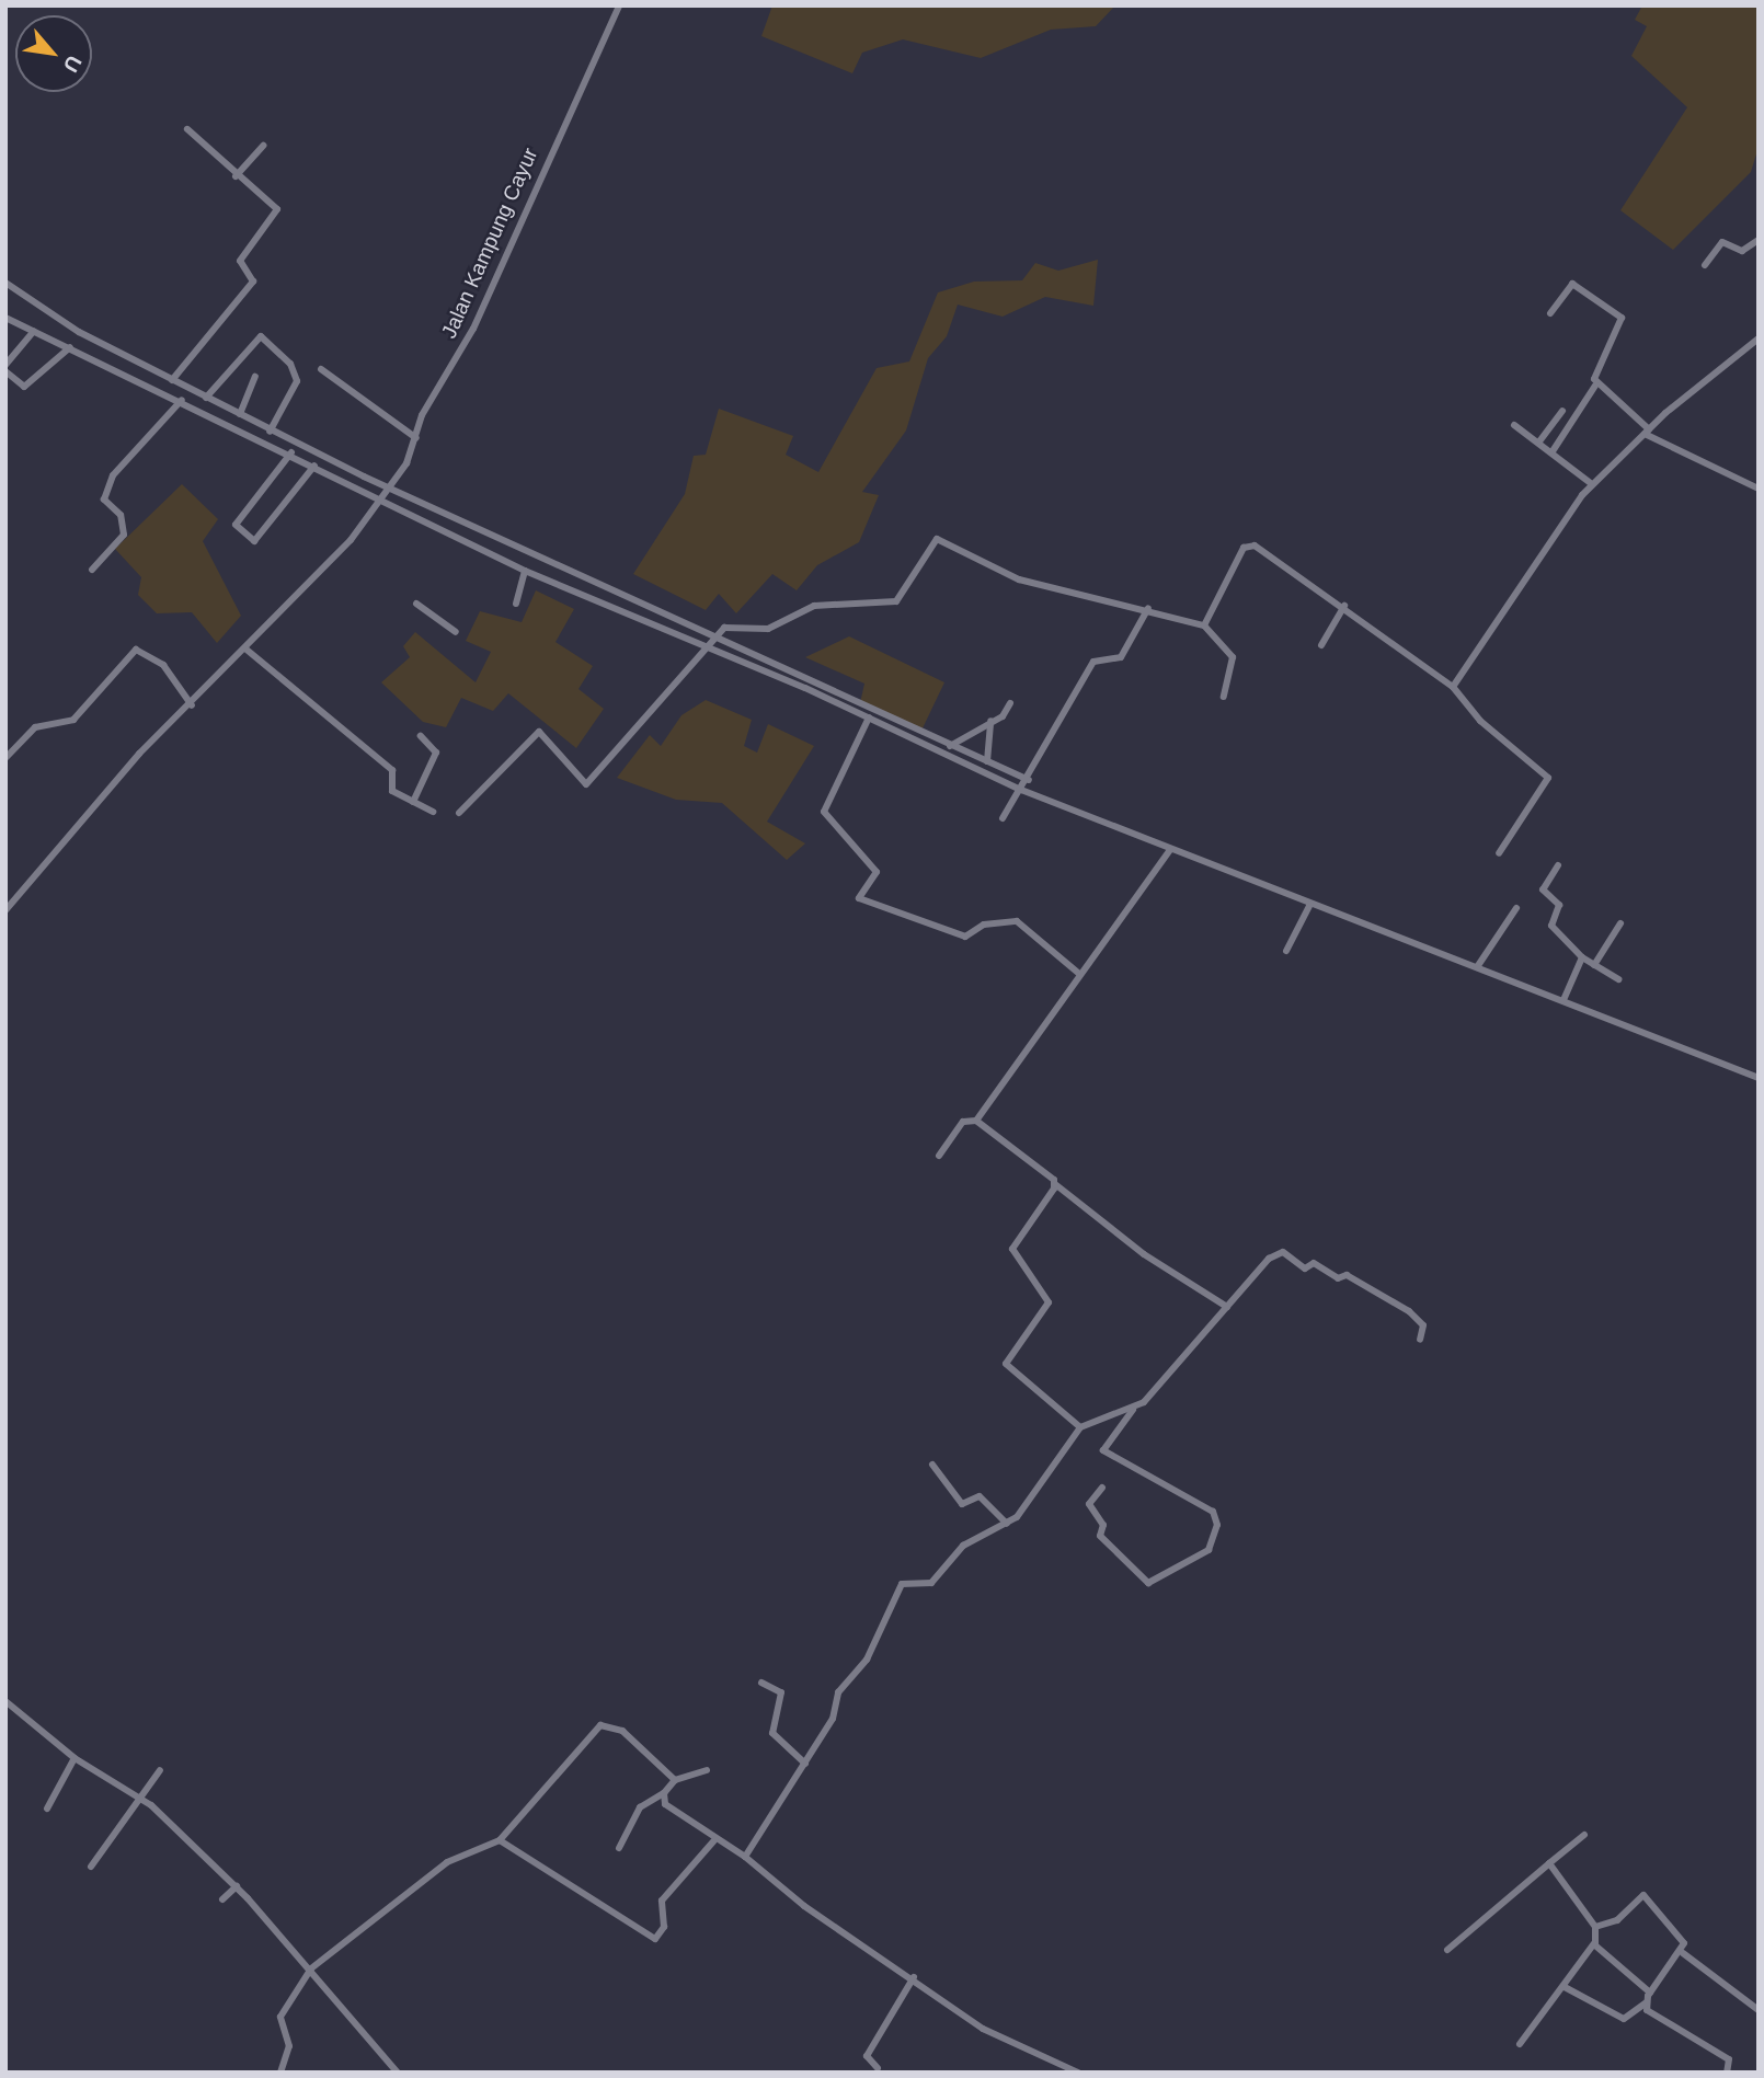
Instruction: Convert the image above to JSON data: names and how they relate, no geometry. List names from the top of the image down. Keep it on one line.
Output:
{"streets":{"street":["Jalan Kampung Cayur"]},"north":"bottom right"}
